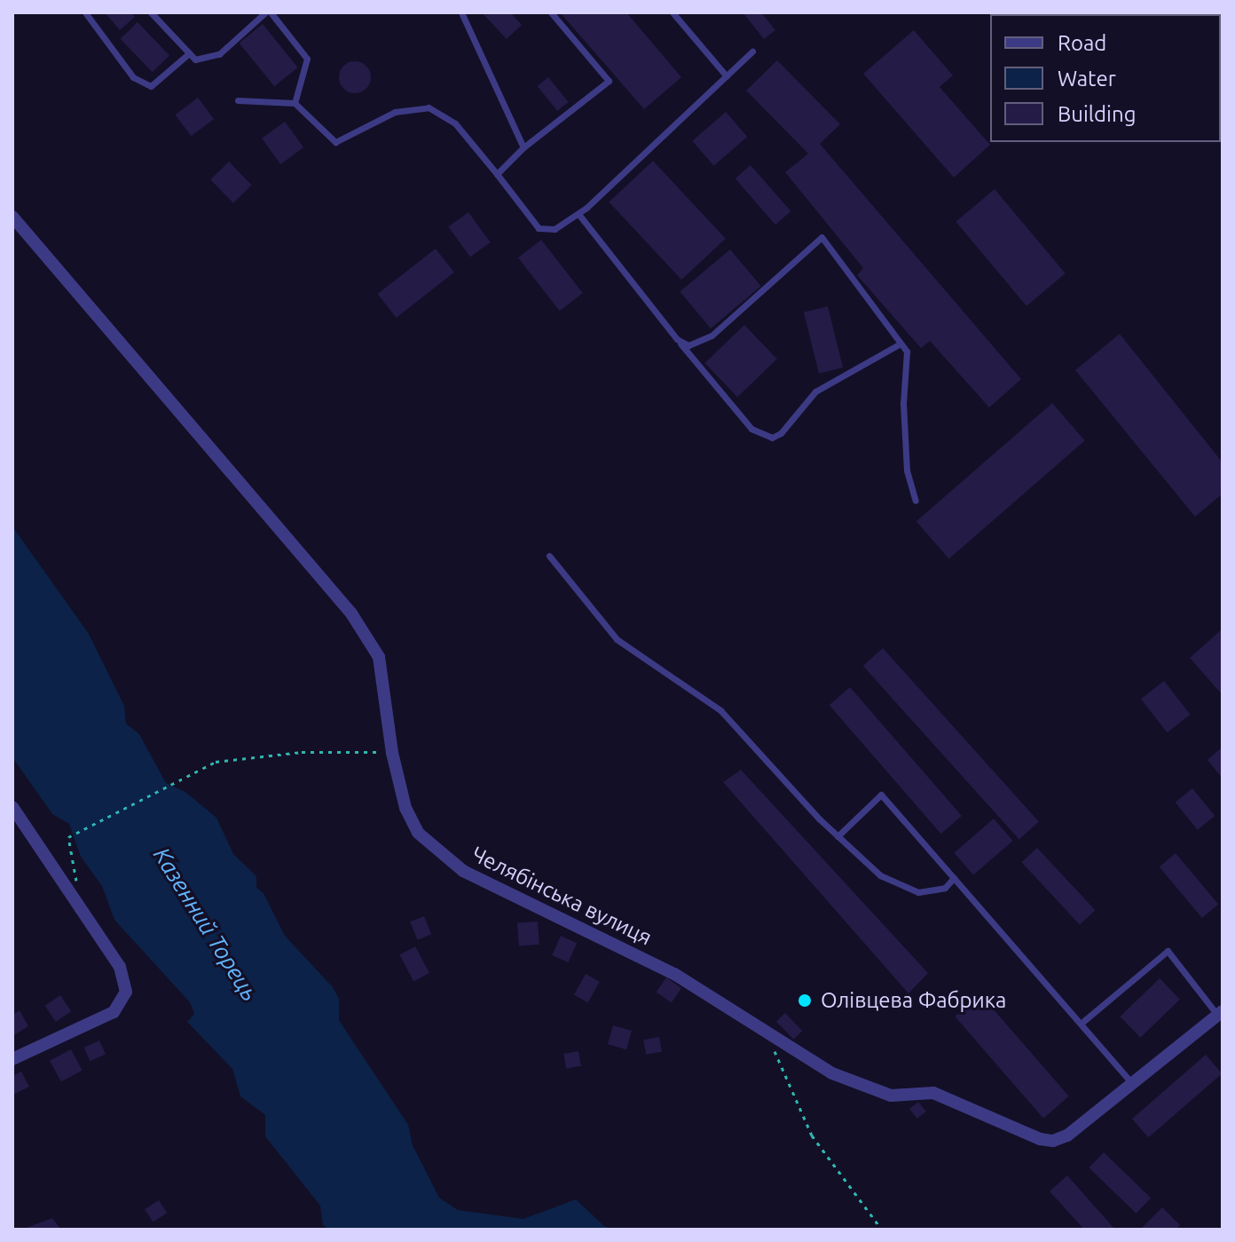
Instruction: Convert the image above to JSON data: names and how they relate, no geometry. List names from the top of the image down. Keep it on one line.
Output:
{"streets":{"street":["Челябінська вулиця"]},"water":["Казенний Торець"],"places":["Олівцева Фабрика"],"legend":["Road","Water","Building"]}
